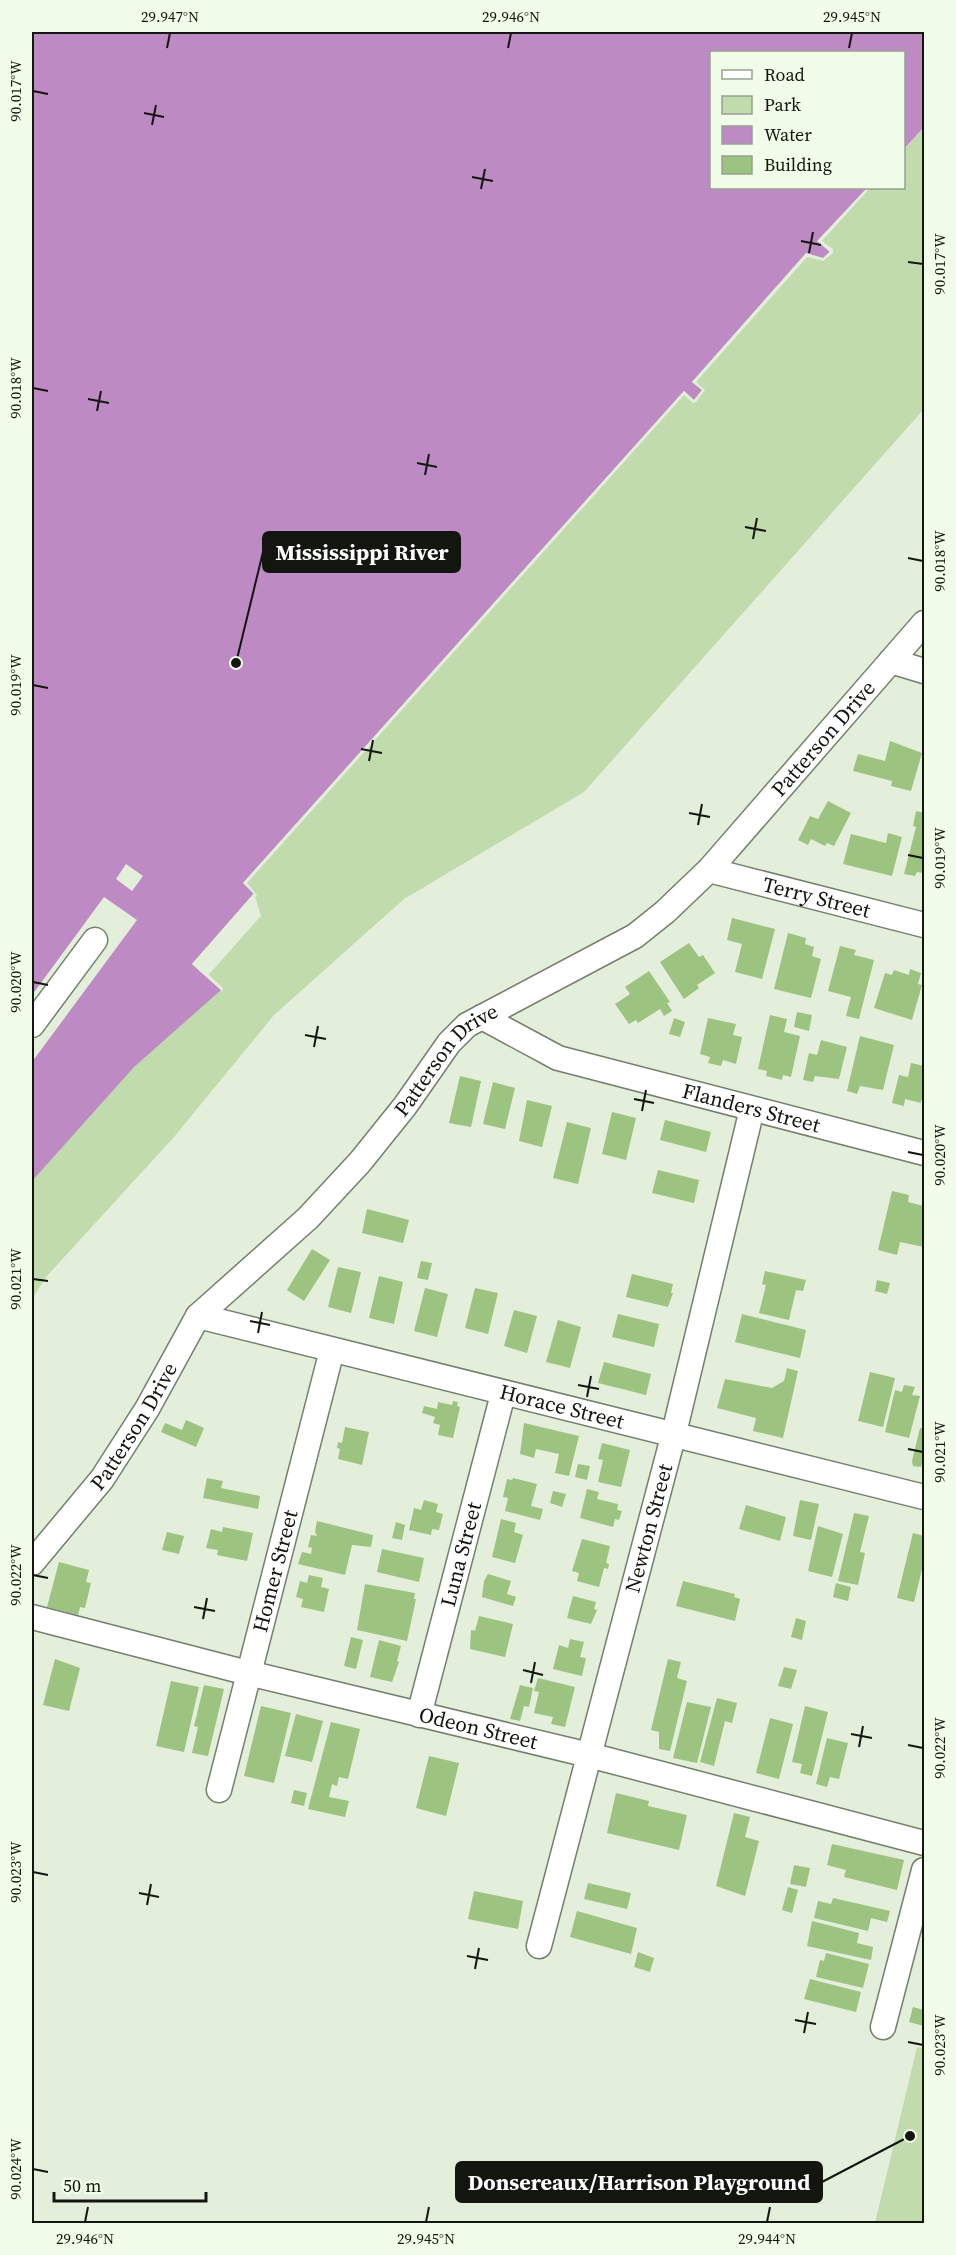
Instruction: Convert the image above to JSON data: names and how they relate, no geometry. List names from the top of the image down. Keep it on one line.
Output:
{"streets":{"street":["Patterson Drive","Terry Street","Flanders Street","Horace Street","Newton Street","Luna Street","Homer Street","Odeon Street"]},"crossings":[["Patterson Drive","Terry Street"],["Patterson Drive","Flanders Street"],["Patterson Drive","Horace Street"],["Flanders Street","Newton Street"],["Horace Street","Newton Street"],["Horace Street","Luna Street"],["Horace Street","Homer Street"],["Newton Street","Odeon Street"],["Luna Street","Odeon Street"],["Homer Street","Odeon Street"]],"places":["Mississippi River","Donsereaux/Harrison Playground"],"legend":["Road","Park","Water","Building"],"scale_bar":"50 m","coordinates":["29.947°N","29.946°N","29.945°N","90.017°W","90.018°W","90.019°W","90.020°W","90.021°W","90.022°W","90.023°W","90.024°W","29.944°N"]}
